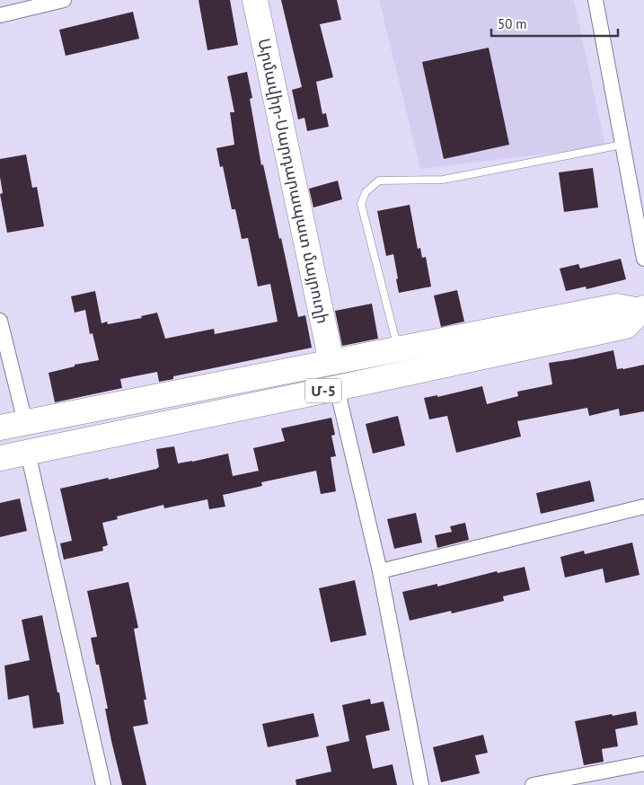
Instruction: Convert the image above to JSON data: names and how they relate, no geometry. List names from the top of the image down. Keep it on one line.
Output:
{"streets":{"highway":["Արմավիր-Սարդարապատ մայրուղի","Մ-5"]},"crossings":[["Արմավիր-Սարդարապատ մայրուղի","Մ-5"]],"scale_bar":"50 m"}
